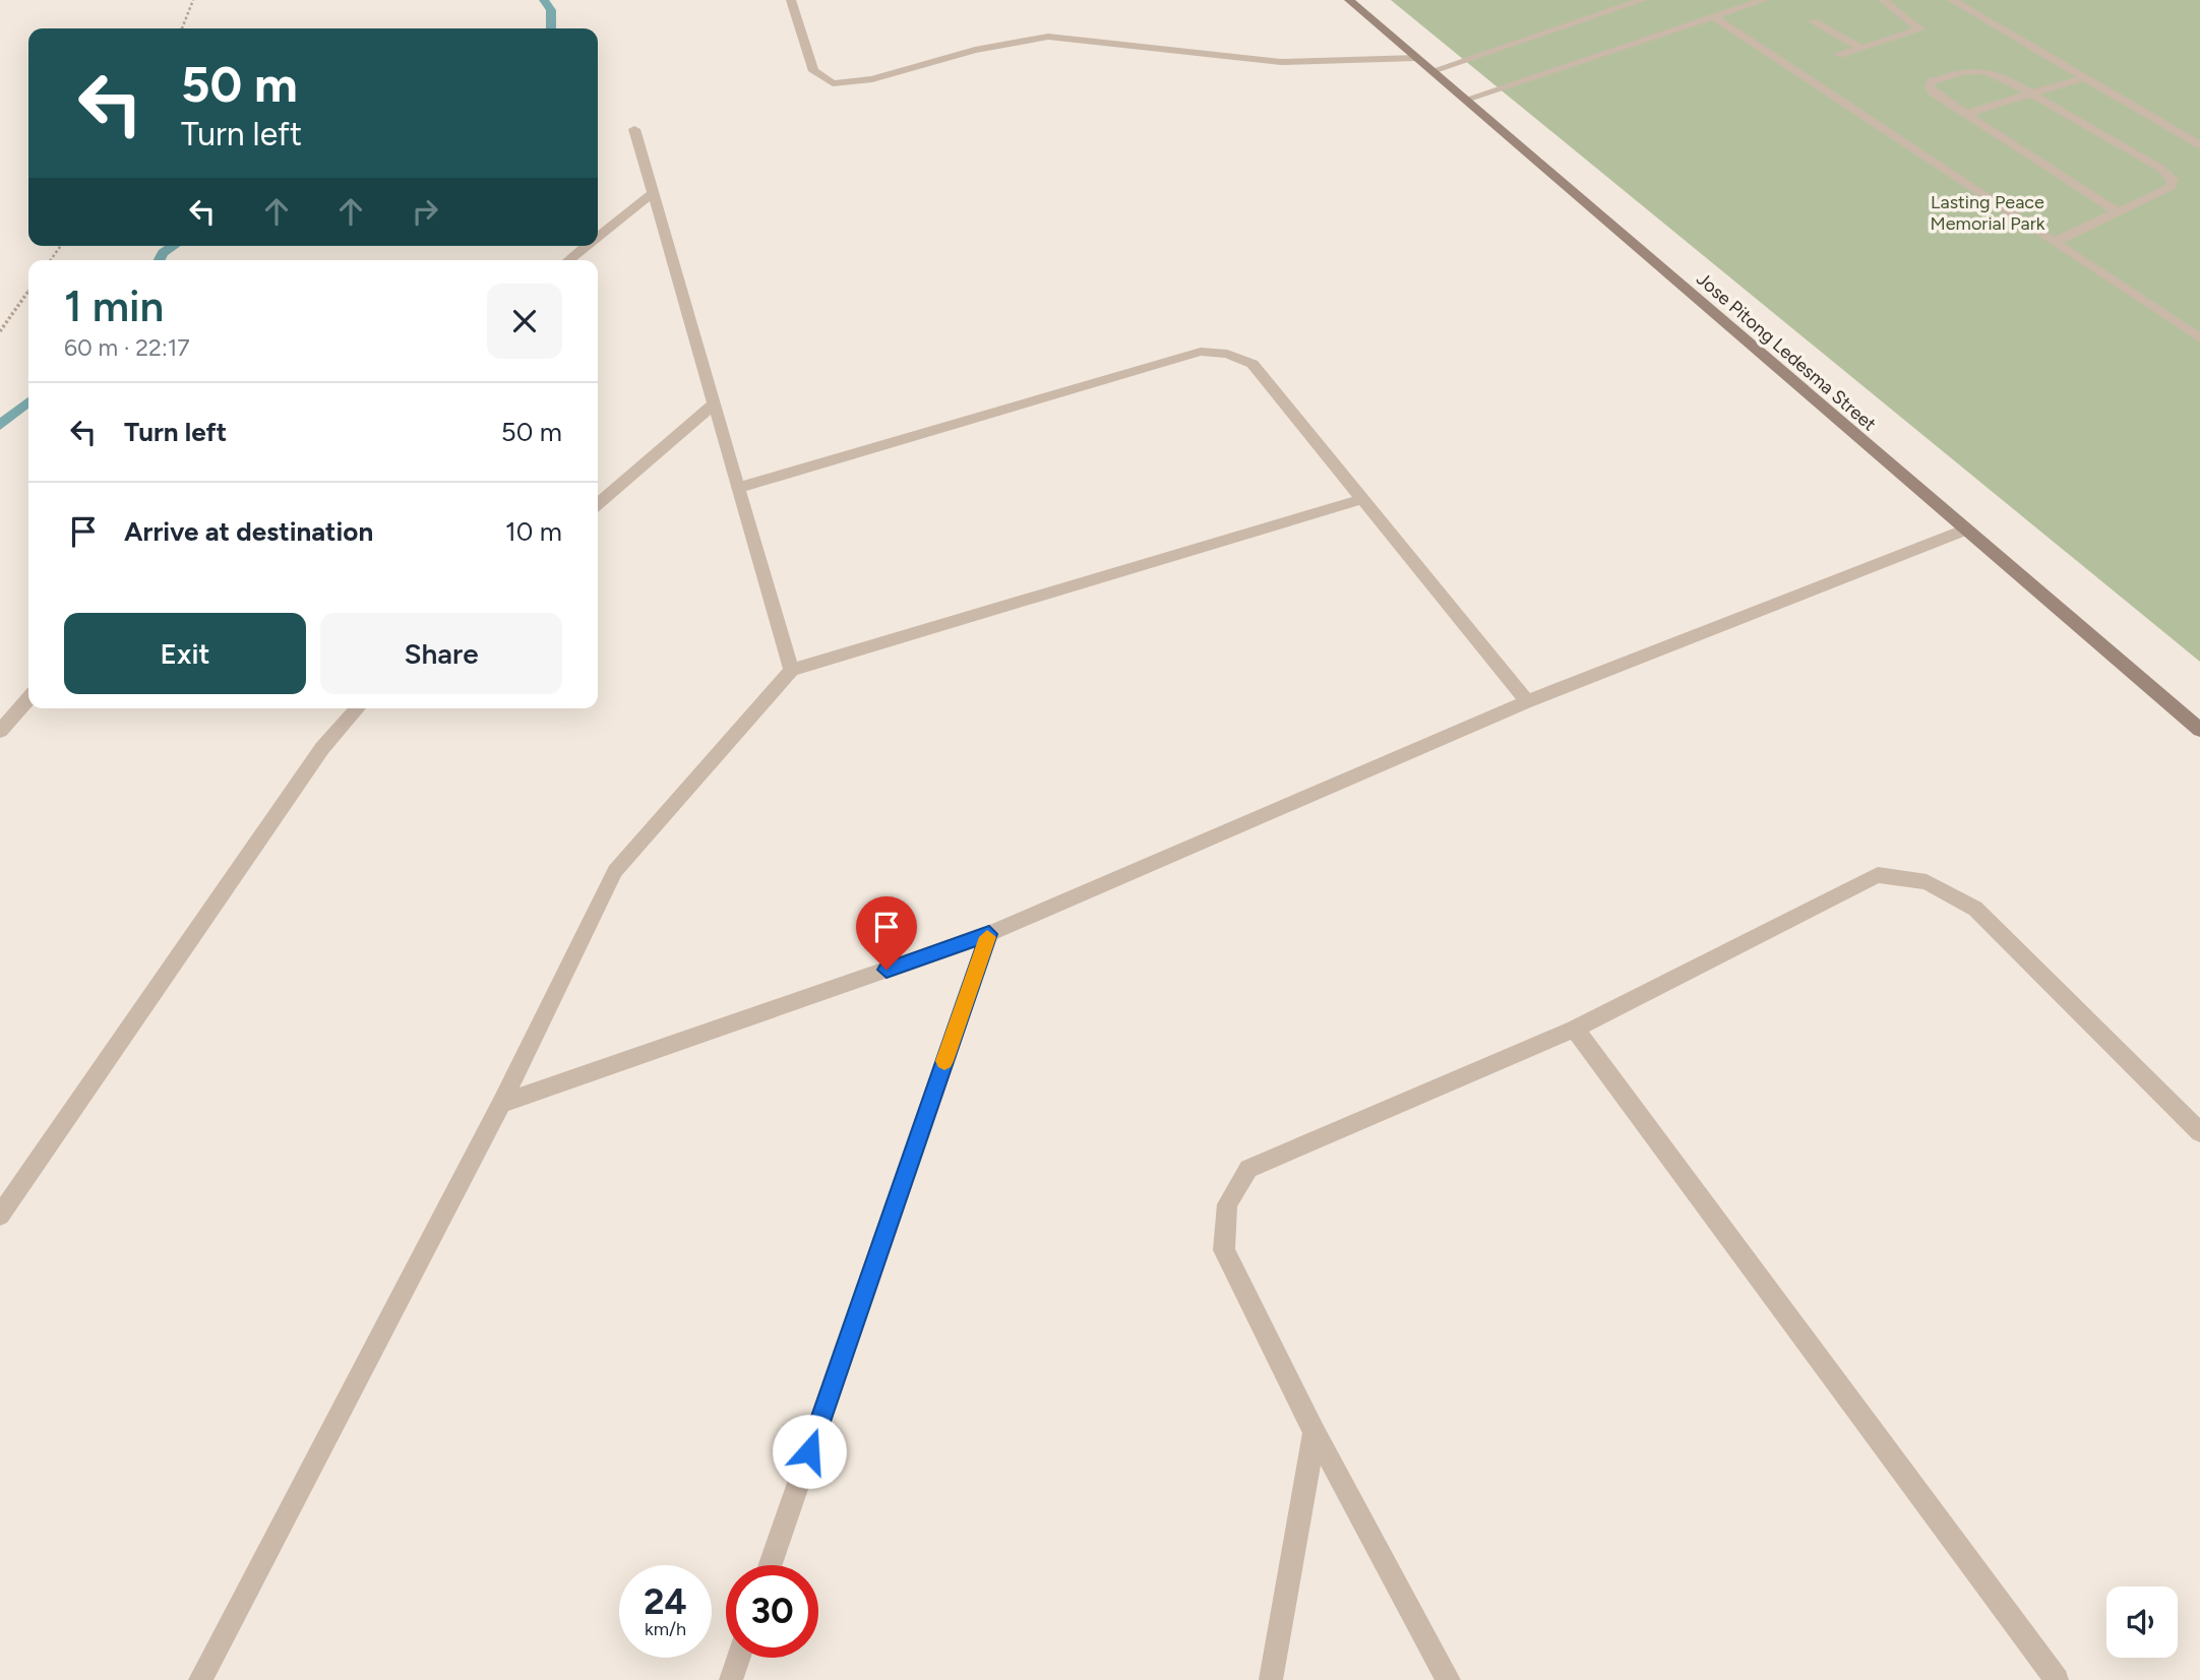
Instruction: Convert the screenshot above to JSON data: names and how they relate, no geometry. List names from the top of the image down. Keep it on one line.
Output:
{"streets":{"main road":["Jose Pitong Ledesma Street"]},"parks":["Lasting Peace Memorial Park"],"page":{"turn":["50 m","Turn left"],"heading":["1 min","60 m · 22:17"],"list":[{"name":"Turn left","value":"50 m"},{"name":"Arrive at destination","value":"10 m"}],"buttons":["Exit","Share"],"speed":"24 km/h","limit":"30"}}
